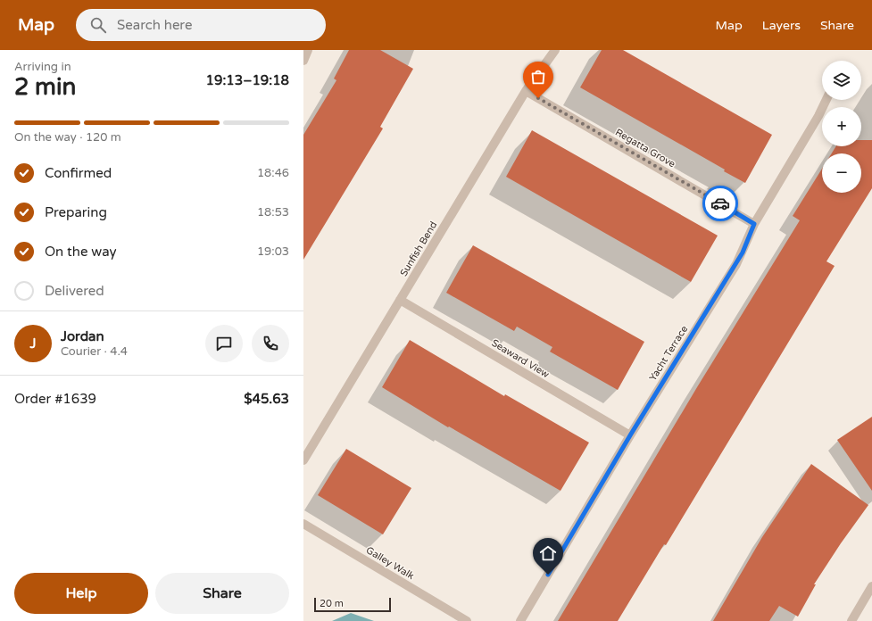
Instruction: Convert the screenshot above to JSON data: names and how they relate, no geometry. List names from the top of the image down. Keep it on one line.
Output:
{"streets":{"street":["Regatta Grove","Sunfish Bend","Yacht Terrace","Seaward View","Galley Walk"]},"crossings":[["Regatta Grove","Sunfish Bend"],["Regatta Grove","Yacht Terrace"],["Sunfish Bend","Seaward View"],["Yacht Terrace","Seaward View"]],"scale_bar":"20 m","page":{"header":"Map","search":"Search here","nav":["Map","Layers","Share"],"heading":["2 min","Arriving in","19:13–19:18"],"panel":["Jordan","Courier · 4.4","Order #1639","$45.63"],"map_buttons":["+","−"],"bar":"On the way · 120 m","list":[["Confirmed","18:46"],["Preparing","18:53"],["On the way","19:03"],"Delivered"],"round":"J","buttons":["Help","Share"],"scale":"20 m"}}
